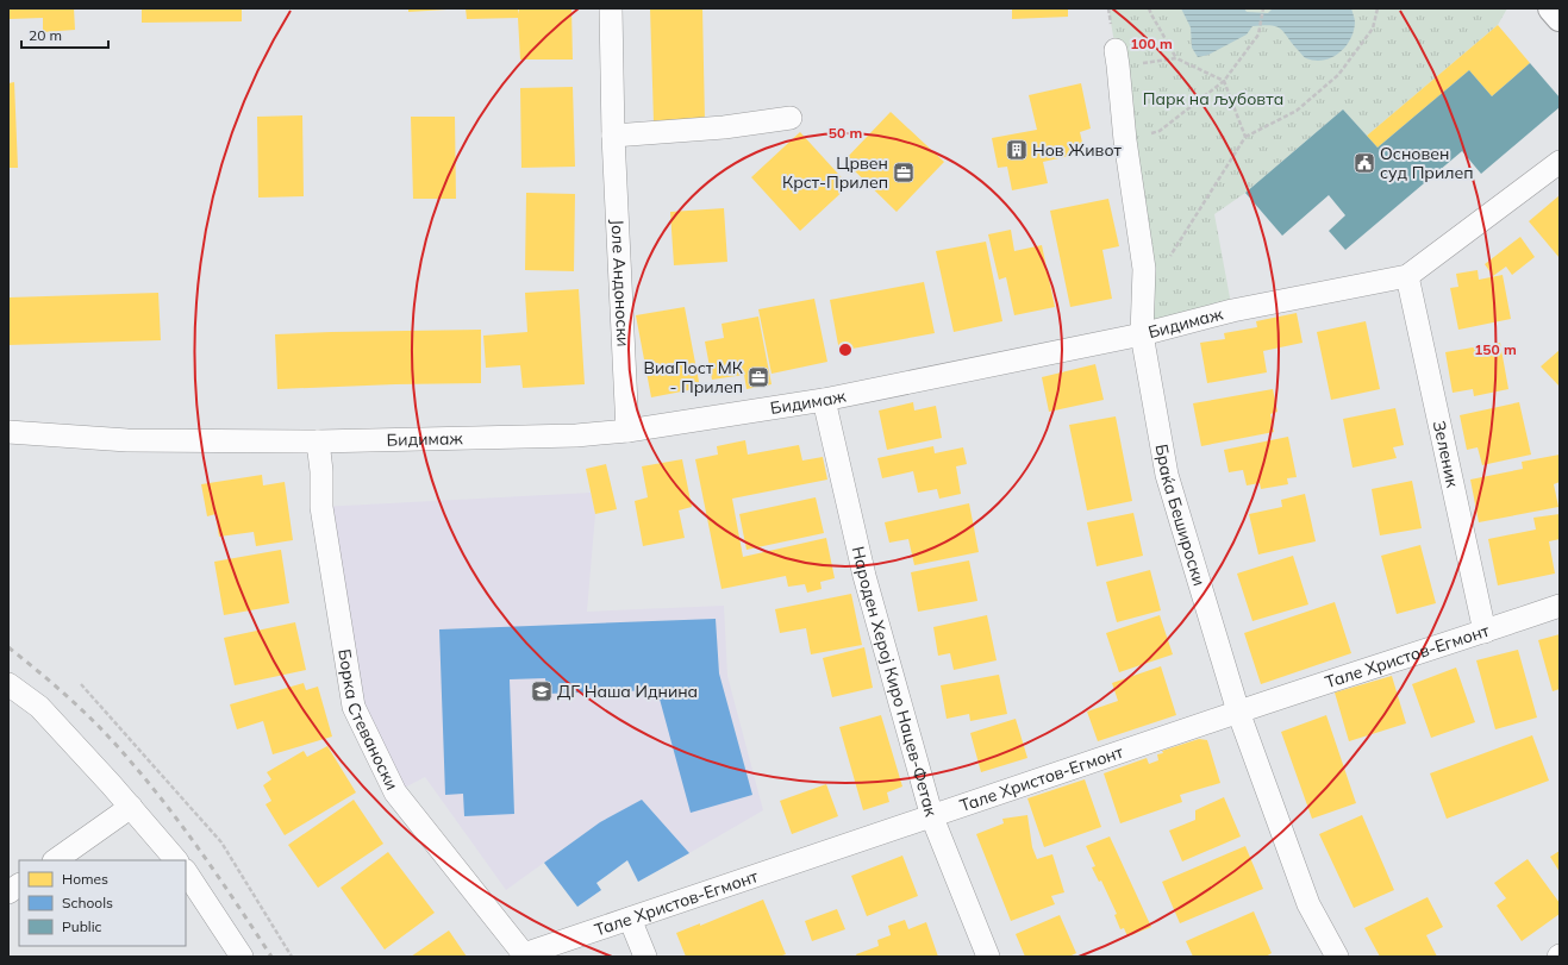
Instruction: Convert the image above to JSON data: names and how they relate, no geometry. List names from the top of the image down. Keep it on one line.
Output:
{"streets":{"street":["Јоле Андоноски","Бидимаж","Зеленик","Браќа Бешироски","Тале Христов-Егмонт","Народен Херој Киро Нацев-Фетак","Борка Стеваноски"]},"crossings":[["Јоле Андоноски","Бидимаж"],["Бидимаж","Зеленик"],["Бидимаж","Браќа Бешироски"],["Бидимаж","Народен Херој Киро Нацев-Фетак"],["Бидимаж","Борка Стеваноски"],["Зеленик","Тале Христов-Егмонт"],["Браќа Бешироски","Тале Христов-Егмонт"],["Тале Христов-Егмонт","Народен Херој Киро Нацев-Фетак"],["Тале Христов-Егмонт","Борка Стеваноски"]],"parks":["Парк на љубовта"],"places":{"building":["Нов Живот"],"public building":["Основен суд Прилеп"],"office":["Црвен Крст-Прилеп","ВиаПост МК - Прилеп"],"school or university":["ДГ Наша Иднина"]},"legend":["Homes","Schools","Public"],"scale_bar":"20 m","rings":["100 m","50 m","150 m"]}
